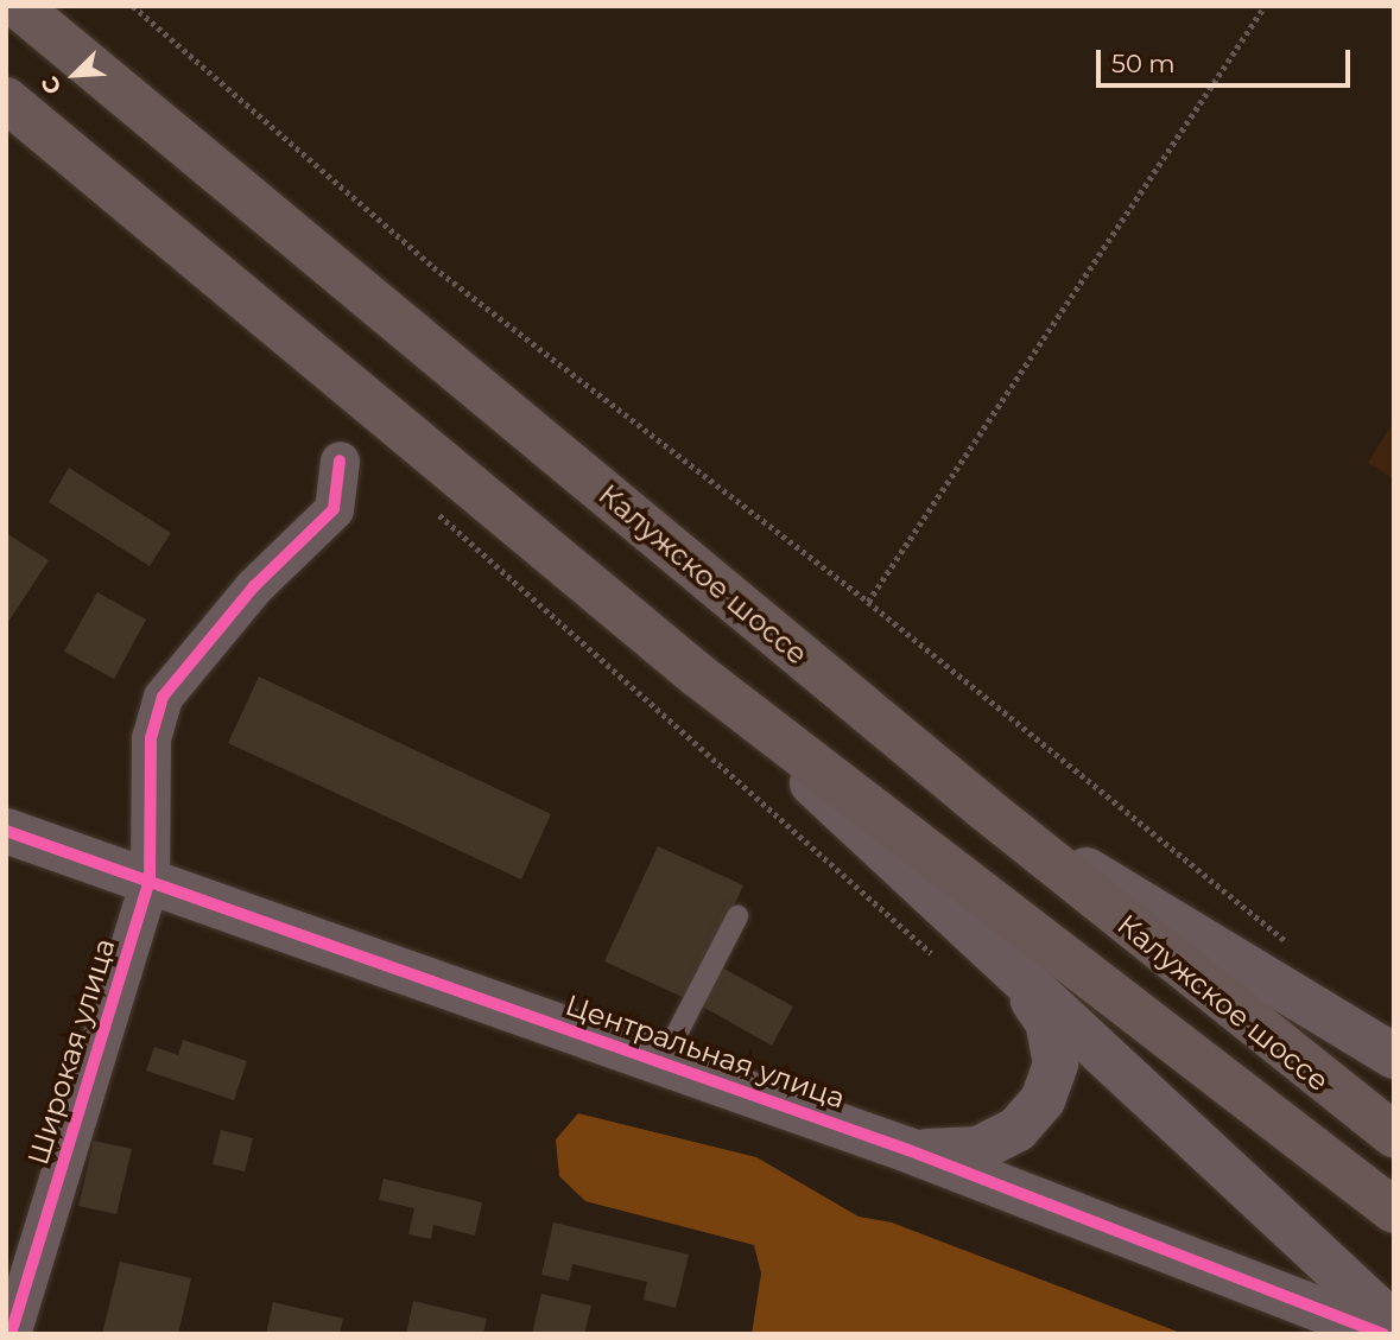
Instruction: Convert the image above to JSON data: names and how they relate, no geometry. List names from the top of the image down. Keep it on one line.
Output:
{"streets":{"highway":["Калужское шоссе"],"street":["Широкая улица","Центральная улица"]},"crossings":[["Широкая улица","Центральная улица"]],"scale_bar":"50 m","north":"bottom left"}
